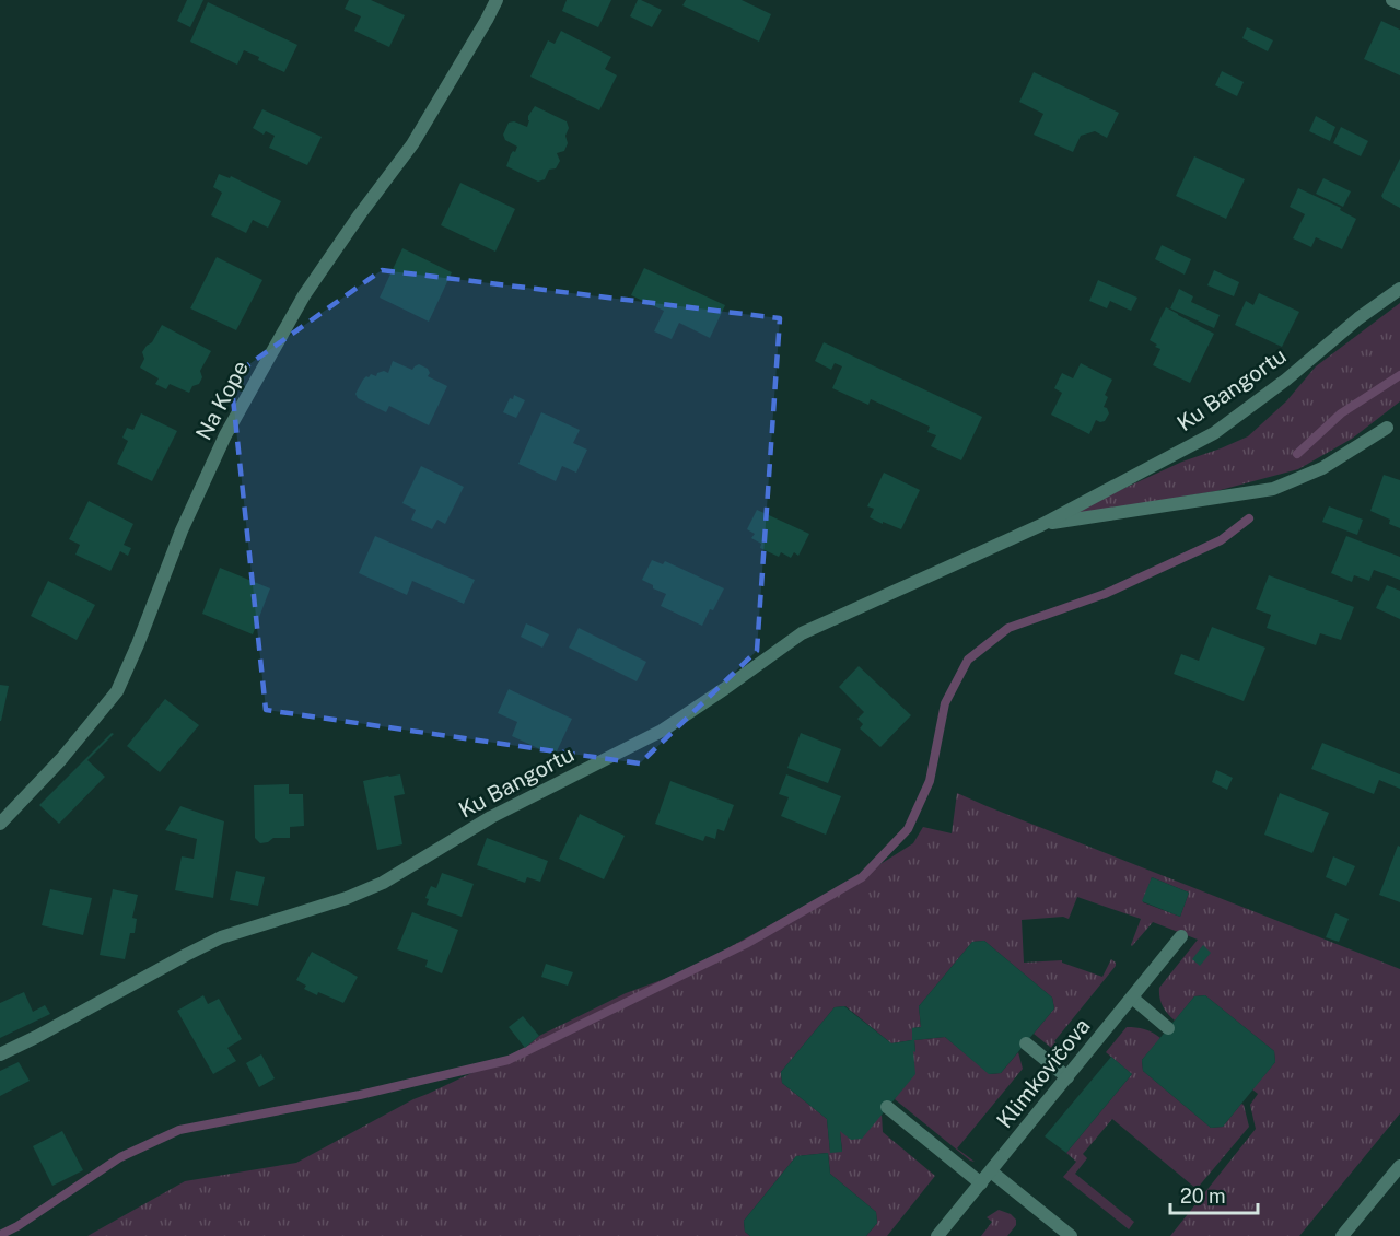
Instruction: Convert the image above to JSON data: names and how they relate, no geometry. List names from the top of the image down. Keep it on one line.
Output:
{"streets":{"street":["Ku Bangortu","Na Kope","Klimkovičova"]},"scale_bar":"20 m"}
